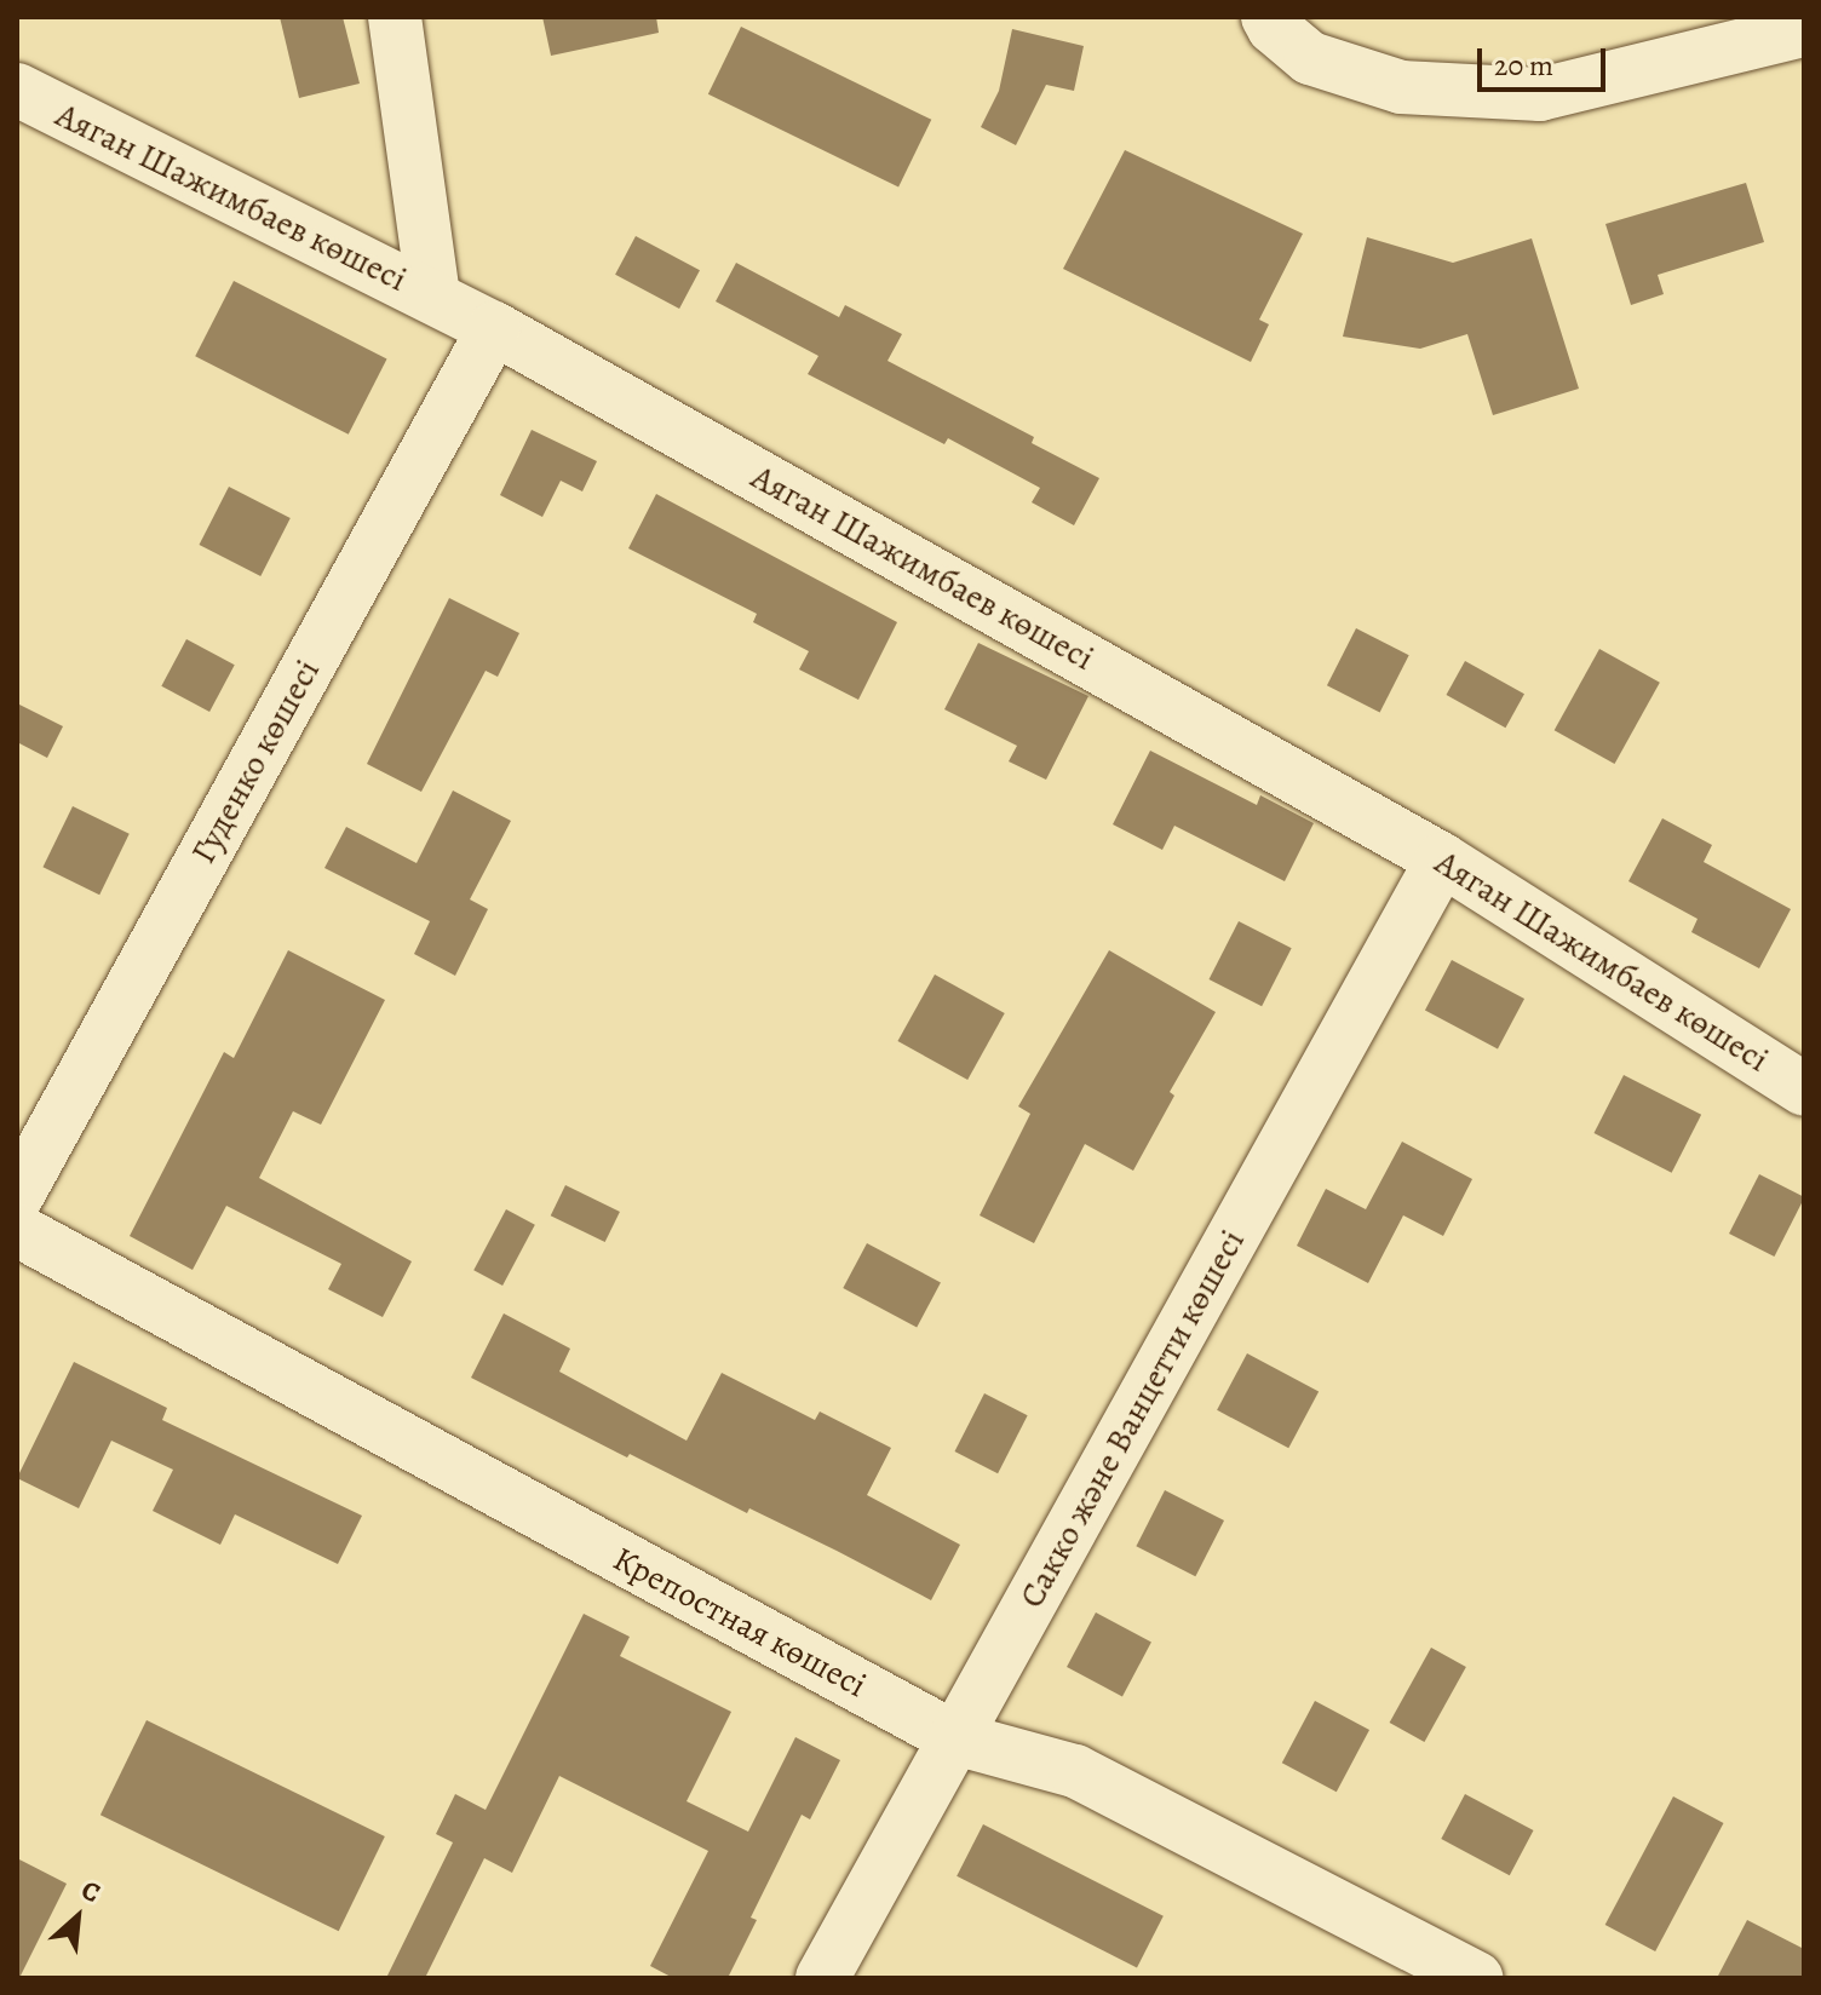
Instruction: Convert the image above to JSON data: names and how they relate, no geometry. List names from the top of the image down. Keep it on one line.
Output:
{"streets":{"street":["Аяган Шажимбаев көшесі","Гуденко көшесі","Сакко және Ванцетти көшесі","Крепостная көшесі"]},"crossings":[["Аяган Шажимбаев көшесі","Гуденко көшесі"],["Аяган Шажимбаев көшесі","Сакко және Ванцетти көшесі"],["Сакко және Ванцетти көшесі","Крепостная көшесі"]],"scale_bar":"20 m","north":"top right"}
